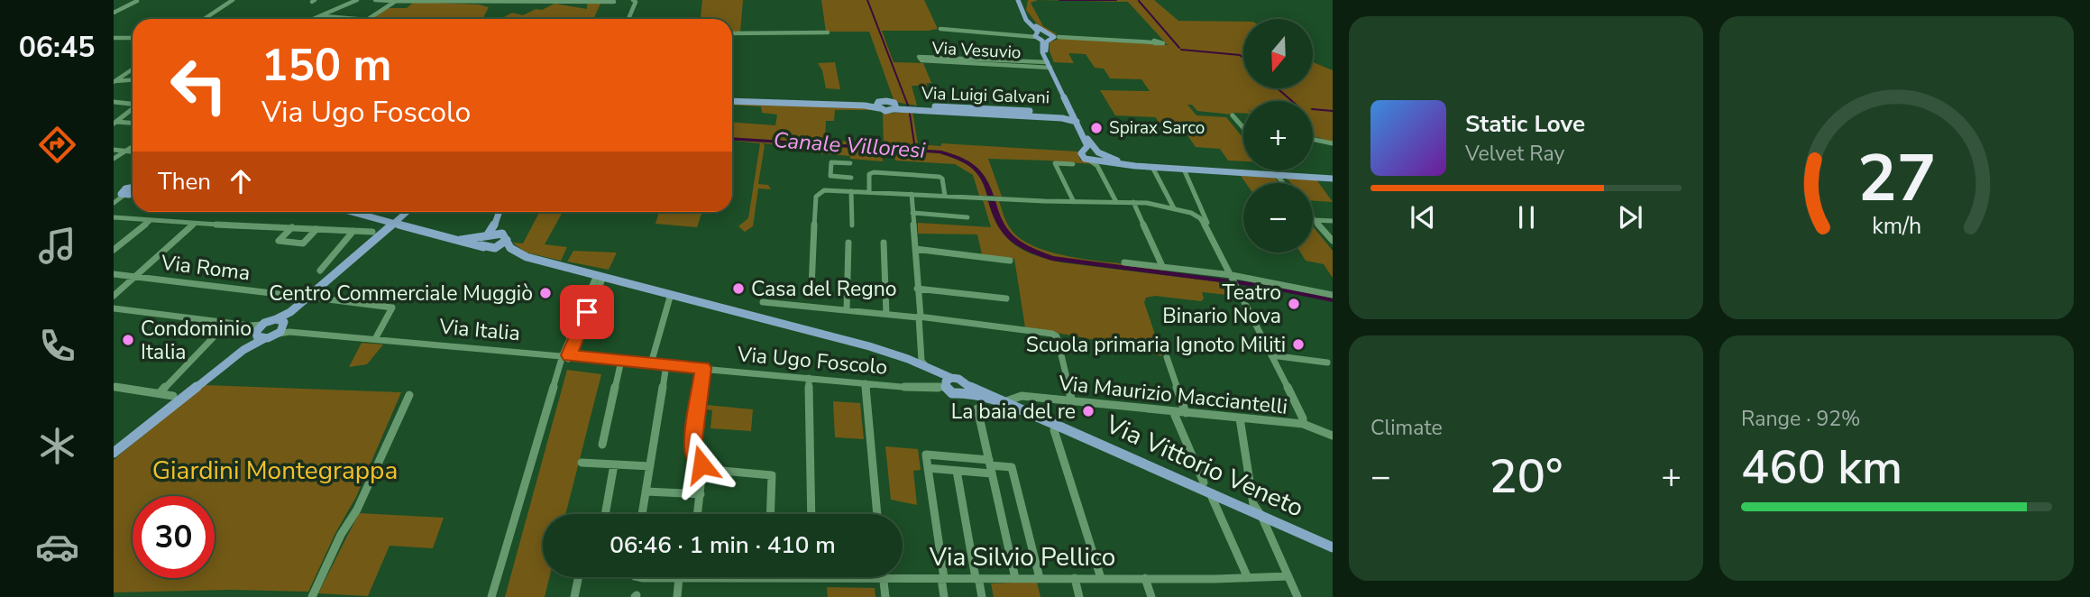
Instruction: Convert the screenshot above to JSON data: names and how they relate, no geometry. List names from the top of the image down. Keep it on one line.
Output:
{"streets":{"main road":["Via Luigi Galvani","Via Italia","Via Vittorio Veneto"],"street":["Via Vesuvio","Via Roma","Via Ugo Foscolo","Via Maurizio Macciantelli","Via Silvio Pellico"]},"crossings":[["Via Italia","Via Ugo Foscolo"],["Via Maurizio Macciantelli","Via Vittorio Veneto"]],"water":["Canale Villoresi"],"parks":["Giardini Montegrappa"],"places":["Spirax Sarco","Casa del Regno","Centro Commerciale Muggiò","Teatro Binario Nova","Condominio Italia","Scuola primaria Ignoto Militi","La baia del re"],"north":"bottom","page":{"tabs":"06:45","map_buttons":["+","−"],"turn":["150 m","Via Ugo Foscolo"],"song":["Static Love","Velvet Ray"],"then":"Then","tile":["Climate",["Range · 92%","460 km"]],"heat":["−","20°","+"],"limit":"30","trip":"06:46 · 1 min · 410 m","gauge":["27","km/h"]}}
